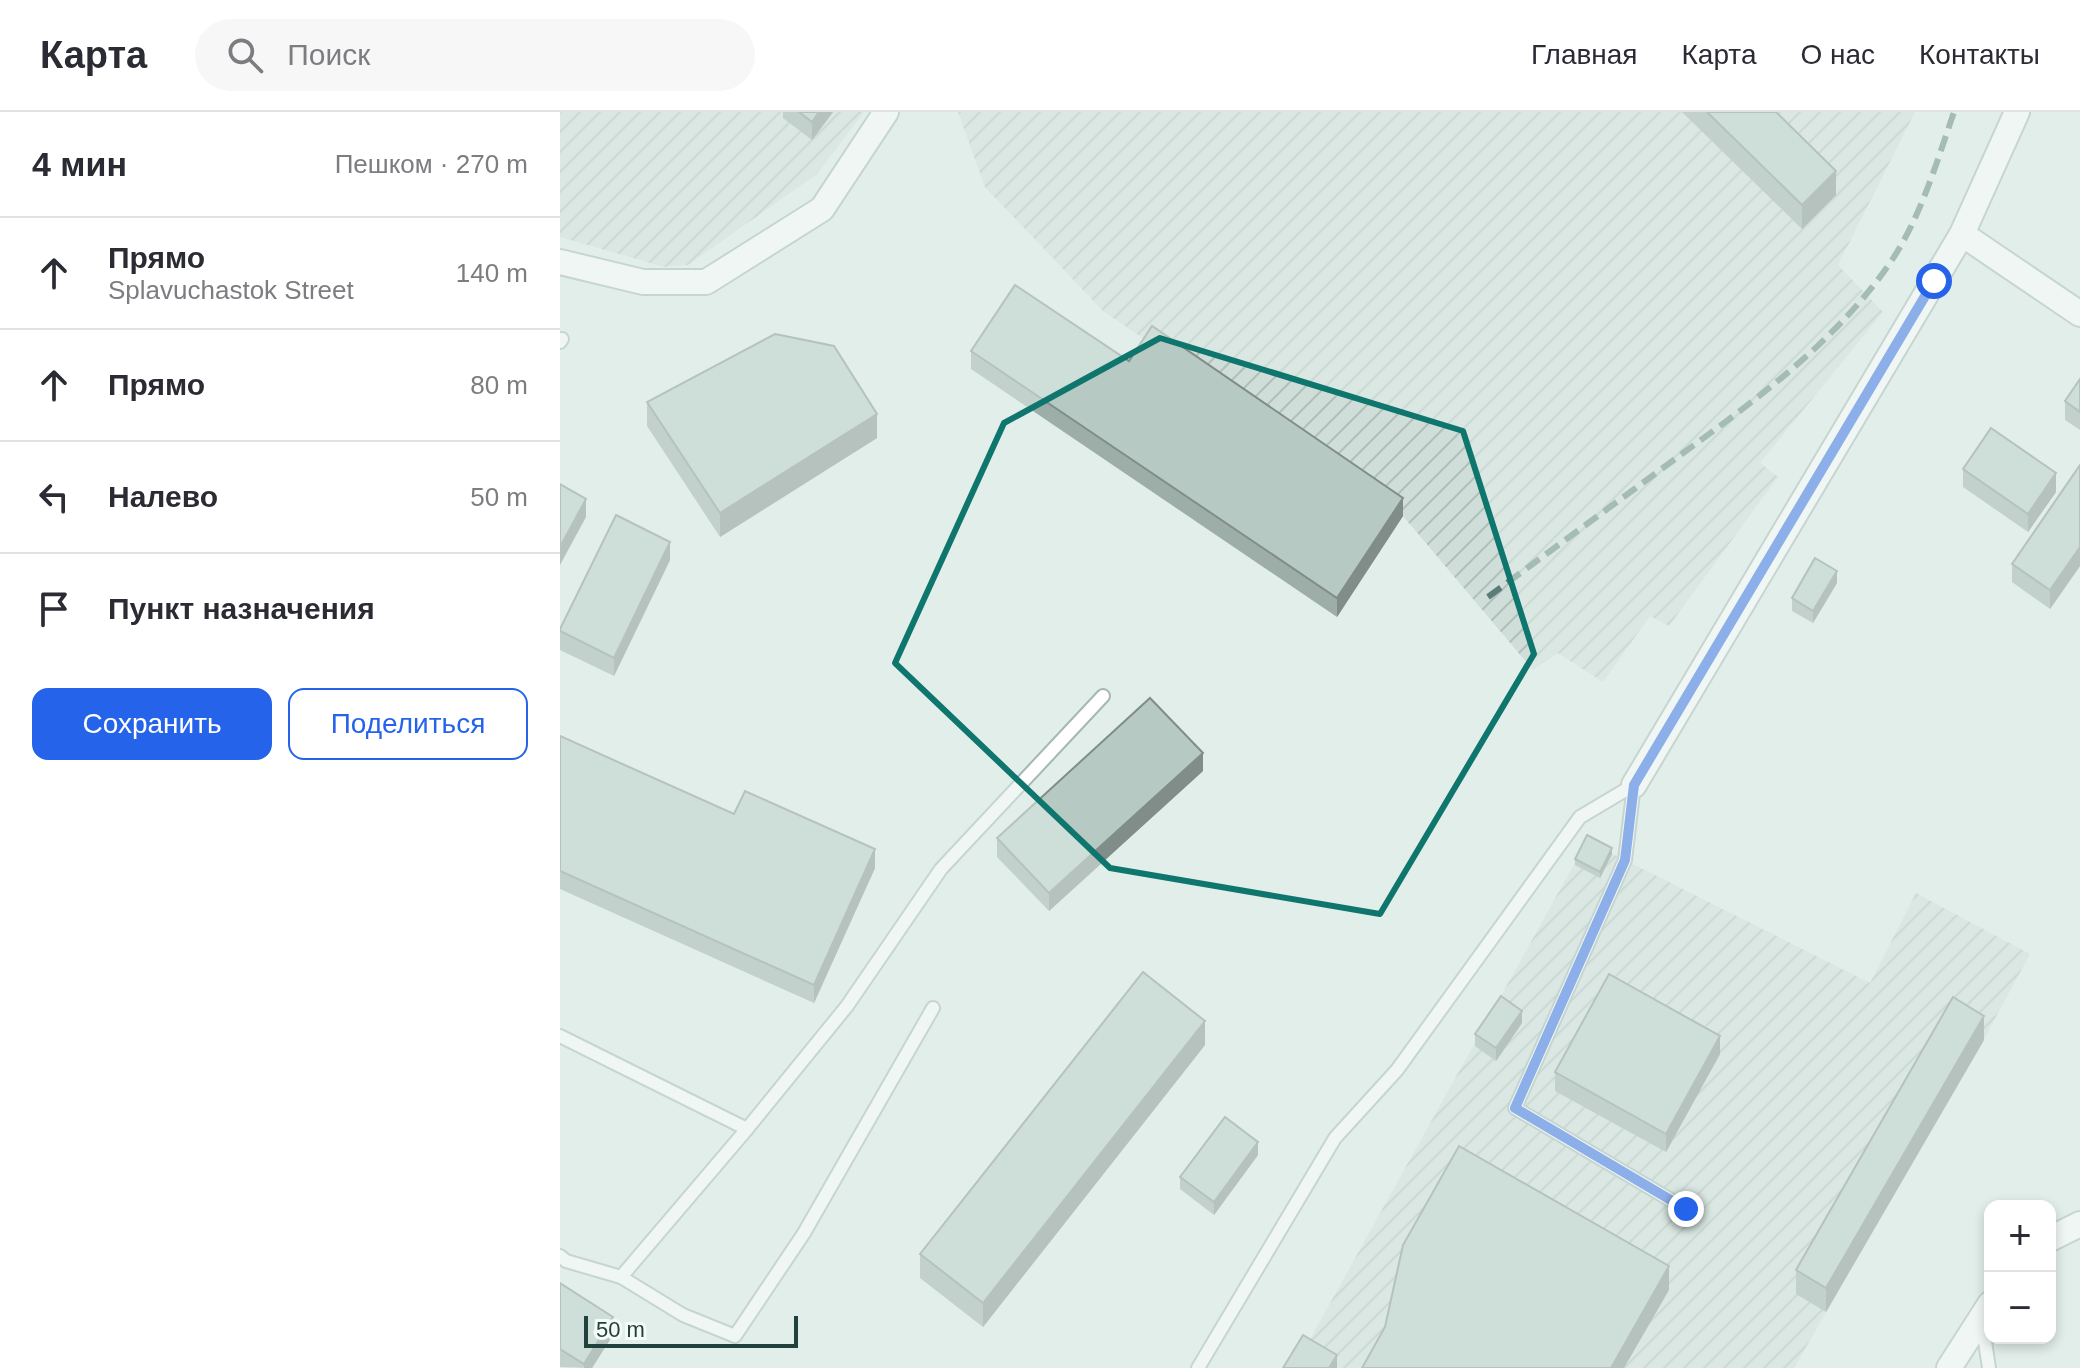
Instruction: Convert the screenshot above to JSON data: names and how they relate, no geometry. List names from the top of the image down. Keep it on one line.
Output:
{"scale_bar":"50 m","page":{"header":"Карта","search":"Поиск","nav":["Главная","Карта","О нас","Контакты"],"heading":["4 мин","Пешком · 270 m"],"list":[["Прямо","Splavuchastok Street","140 m"],["Прямо","80 m"],["Налево","50 m"],"Пункт назначения"],"buttons":["Сохранить","Поделиться"],"map_buttons":["+","−"],"scale":"50 m"}}
